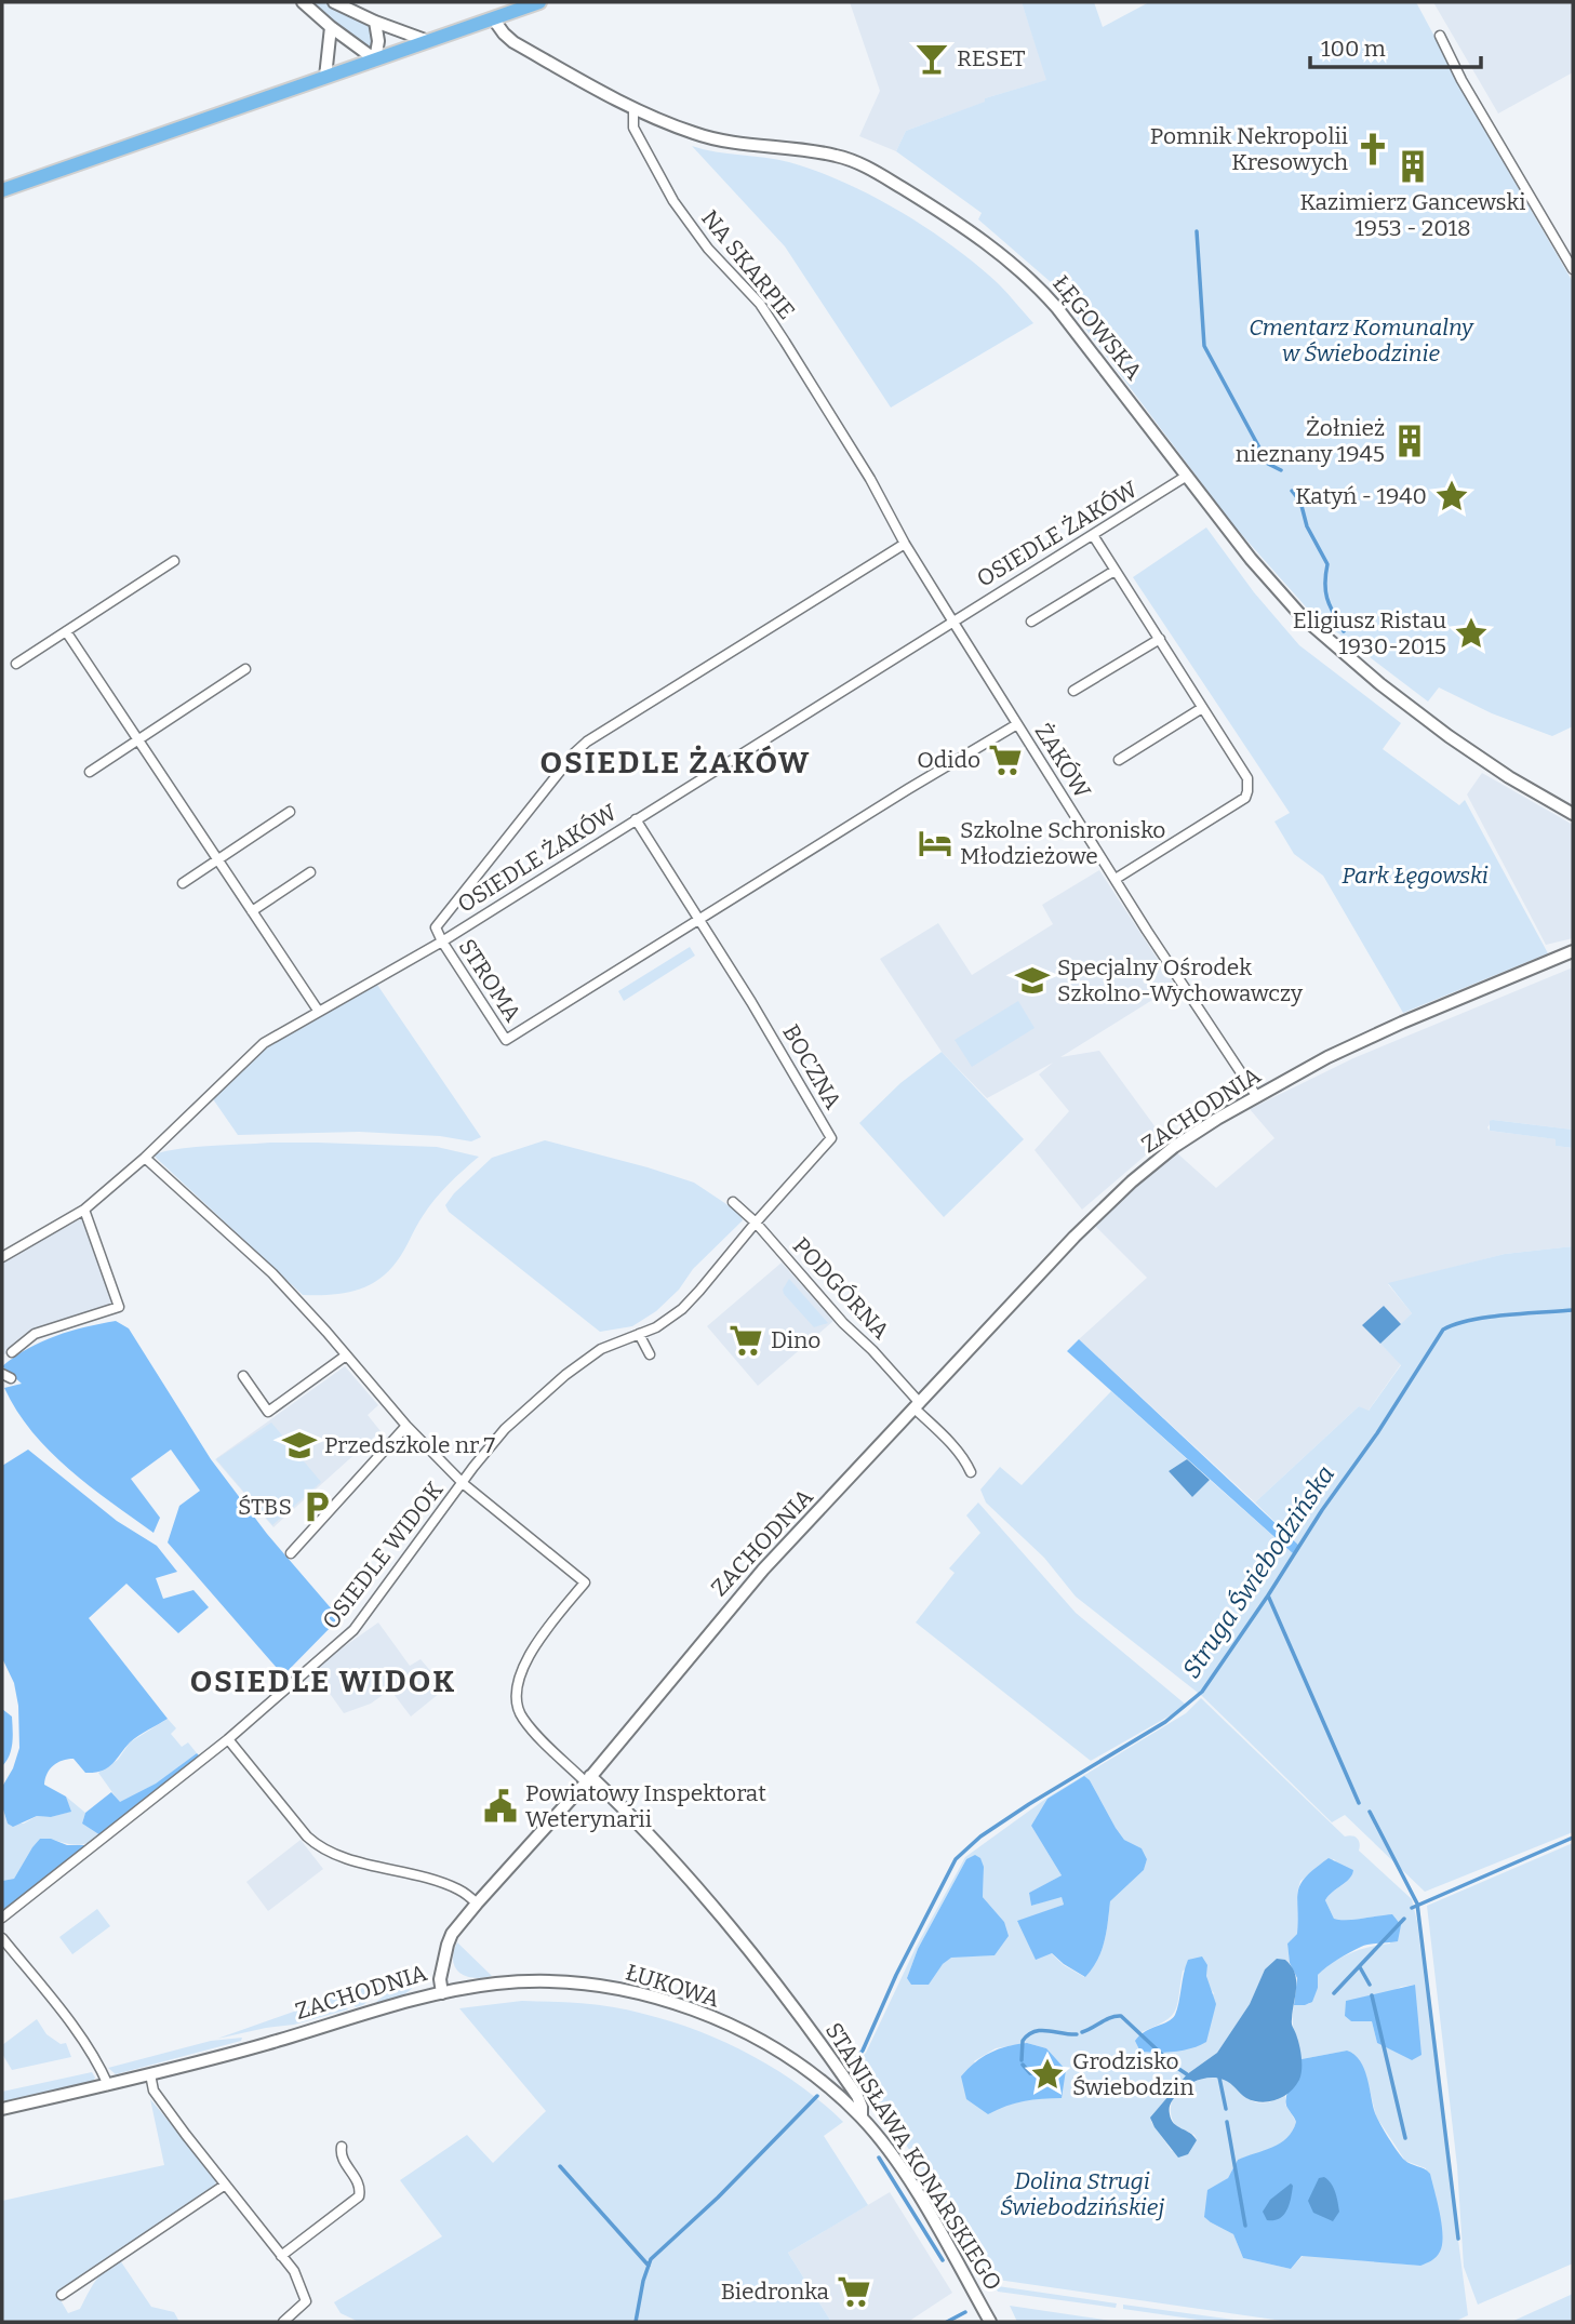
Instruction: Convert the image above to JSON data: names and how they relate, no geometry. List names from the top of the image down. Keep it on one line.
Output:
{"streets":{"street":["NA SKARPIE","ŁĘGOWSKA","OSIEDLE ŻAKÓW","ŻAKÓW","STROMA","BOCZNA","ZACHODNIA","PODGÓRNA","OSIEDLE WIDOK","ŁUKOWA","STANISŁAWA KONARSKIEGO"]},"crossings":[["NA SKARPIE","ŁĘGOWSKA"],["NA SKARPIE","ŻAKÓW"],["ŁĘGOWSKA","OSIEDLE ŻAKÓW"],["OSIEDLE ŻAKÓW","ŻAKÓW"],["OSIEDLE ŻAKÓW","STROMA"],["ŻAKÓW","ZACHODNIA"],["STROMA","BOCZNA"],["BOCZNA","PODGÓRNA"],["BOCZNA","OSIEDLE WIDOK"],["ZACHODNIA","PODGÓRNA"],["ZACHODNIA","OSIEDLE WIDOK"],["ZACHODNIA","ŁUKOWA"],["ZACHODNIA","STANISŁAWA KONARSKIEGO"],["PODGÓRNA","OSIEDLE WIDOK"],["OSIEDLE WIDOK","STANISŁAWA KONARSKIEGO"],["ŁUKOWA","STANISŁAWA KONARSKIEGO"]],"districts":["OSIEDLE ŻAKÓW","OSIEDLE WIDOK"],"water":["Struga Świebodzińska"],"parks":["Cmentarz Komunalny w Świebodzinie","Park Łęgowski","Dolina Strugi Świebodzińskiej"],"places":{"bar":["RESET"],"church":["Pomnik Nekropolii Kresowych"],"building":["Kazimierz Gancewski 1953 - 2018","Żołnież nieznany 1945"],"place":["Katyń - 1940","Eligiusz Ristau 1930-2015","Grodzisko Świebodzin"],"supermarket":["Odido","Dino","Biedronka"],"hotel":["Szkolne Schronisko Młodzieżowe"],"school or university":["Specjalny Ośrodek Szkolno-Wychowawczy","Przedszkole nr 7"],"parking":["ŚTBS"],"public building":["Powiatowy Inspektorat Weterynarii"]},"scale_bar":"100 m"}
